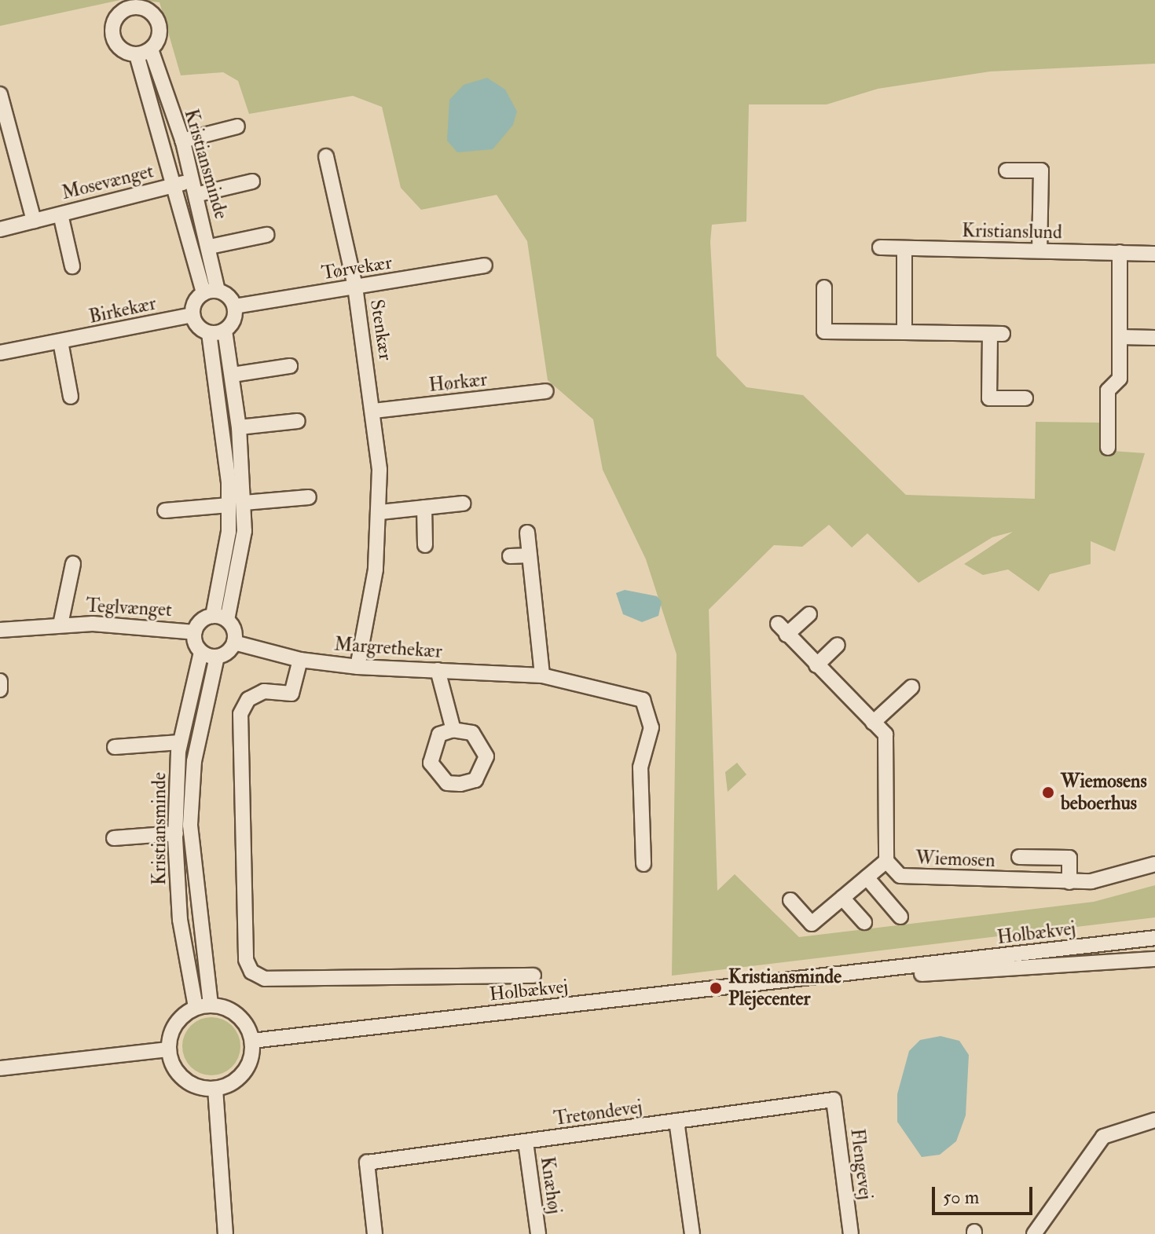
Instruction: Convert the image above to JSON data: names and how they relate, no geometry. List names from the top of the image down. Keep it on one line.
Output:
{"streets":{"street":["Kristiansminde","Mosevænget","Kristianslund","Tørvekær","Birkekær","Stenkær","Hørkær","Teglvænget","Margrethekær","Wiemosen","Holbækvej","Tretøndevej","Flengevej","Knæhøj"]},"crossings":[["Kristiansminde","Mosevænget"],["Kristiansminde","Holbækvej"],["Tørvekær","Stenkær"],["Stenkær","Hørkær"],["Stenkær","Margrethekær"],["Tretøndevej","Flengevej"],["Tretøndevej","Knæhøj"]],"places":["Wiemosens beboerhus","Kristiansminde Plejecenter"],"scale_bar":"50 m"}
